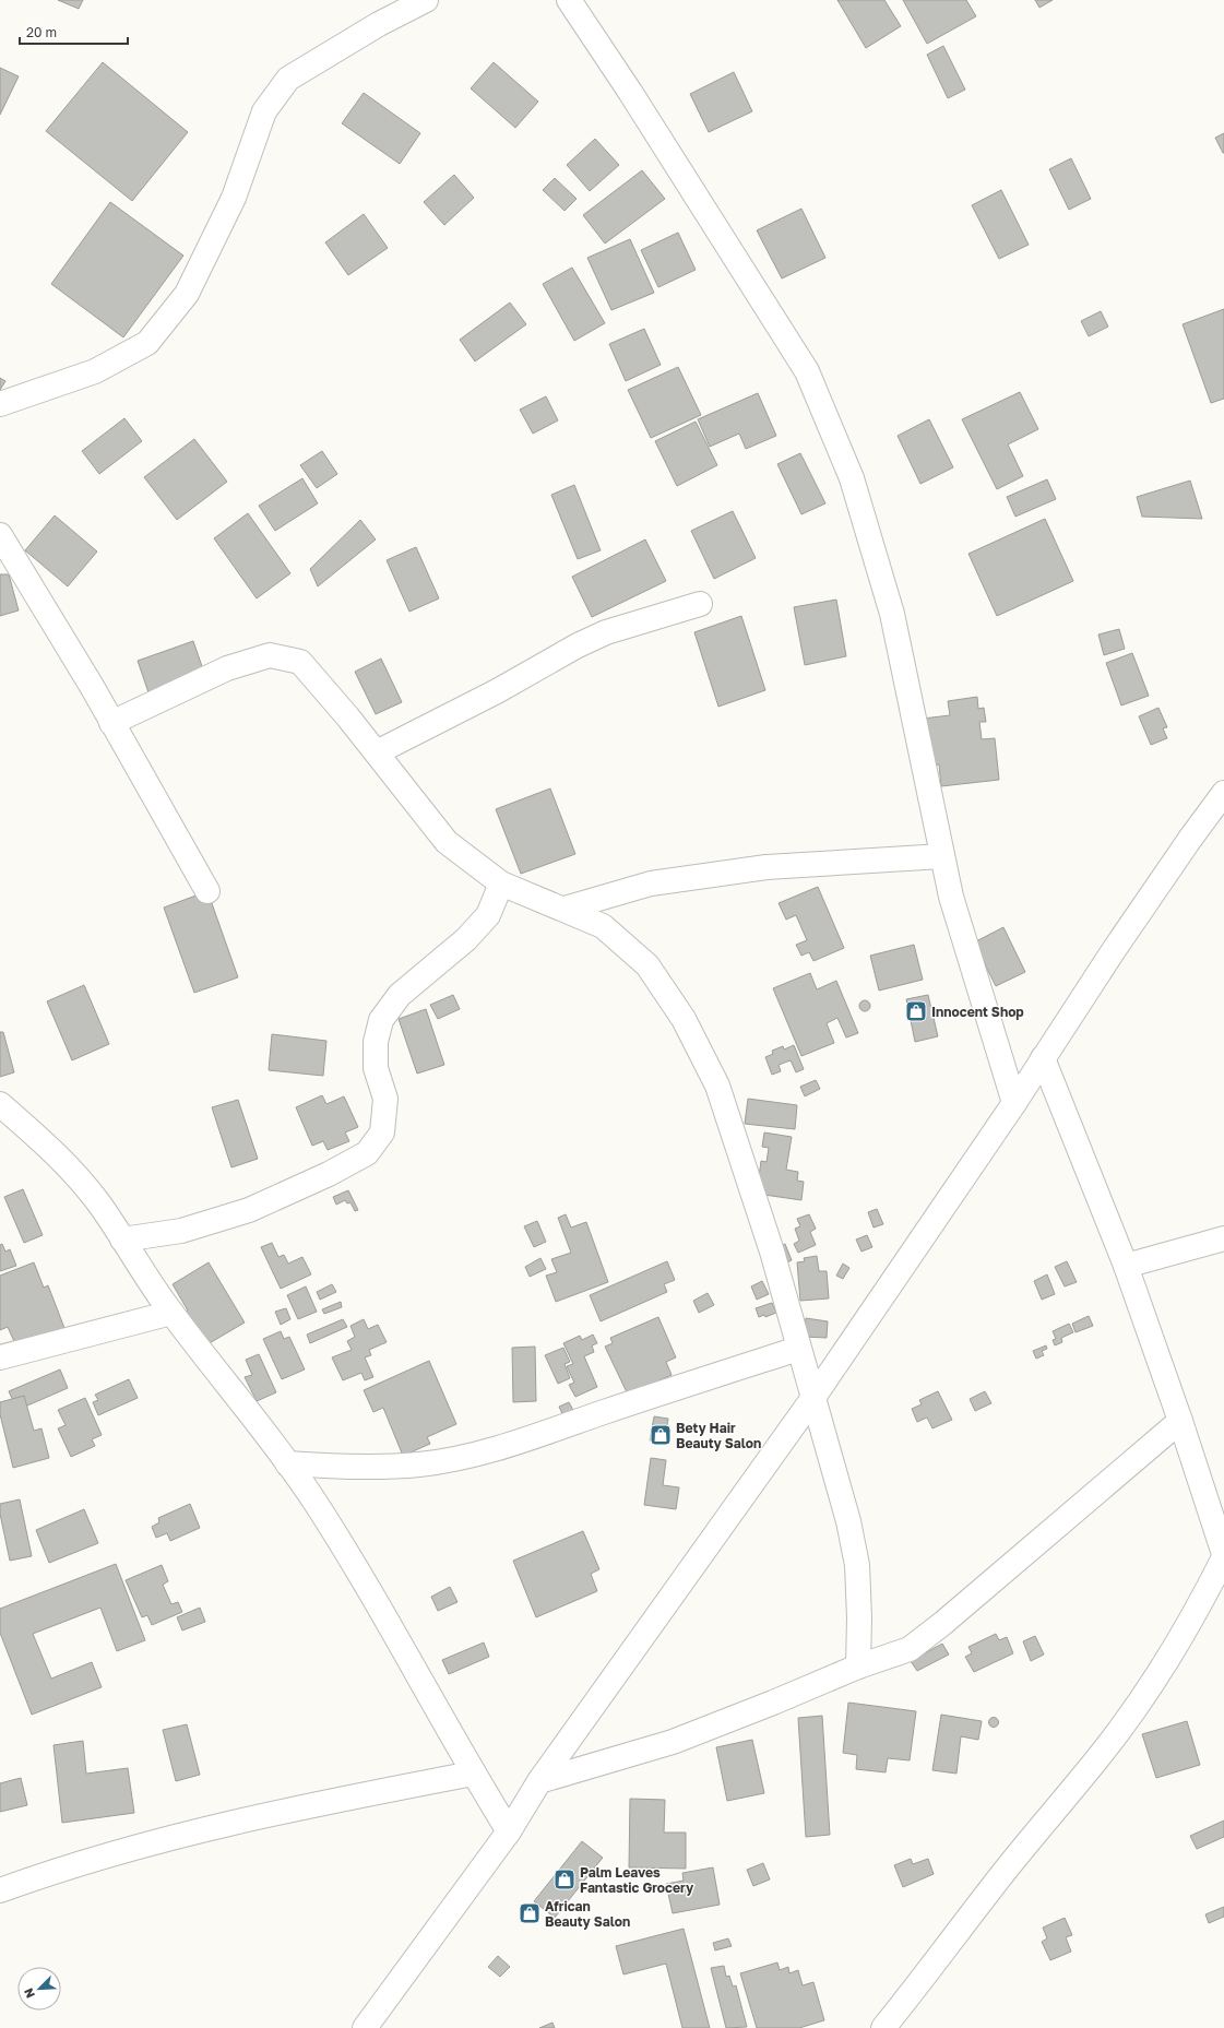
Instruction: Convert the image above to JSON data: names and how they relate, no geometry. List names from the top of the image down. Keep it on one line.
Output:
{"places":{"shop":["Innocent Shop","Bety Hair Beauty Salon","Palm Leaves Fantastic Grocery","African Beauty Salon"]},"scale_bar":"20 m","north":"bottom left"}
